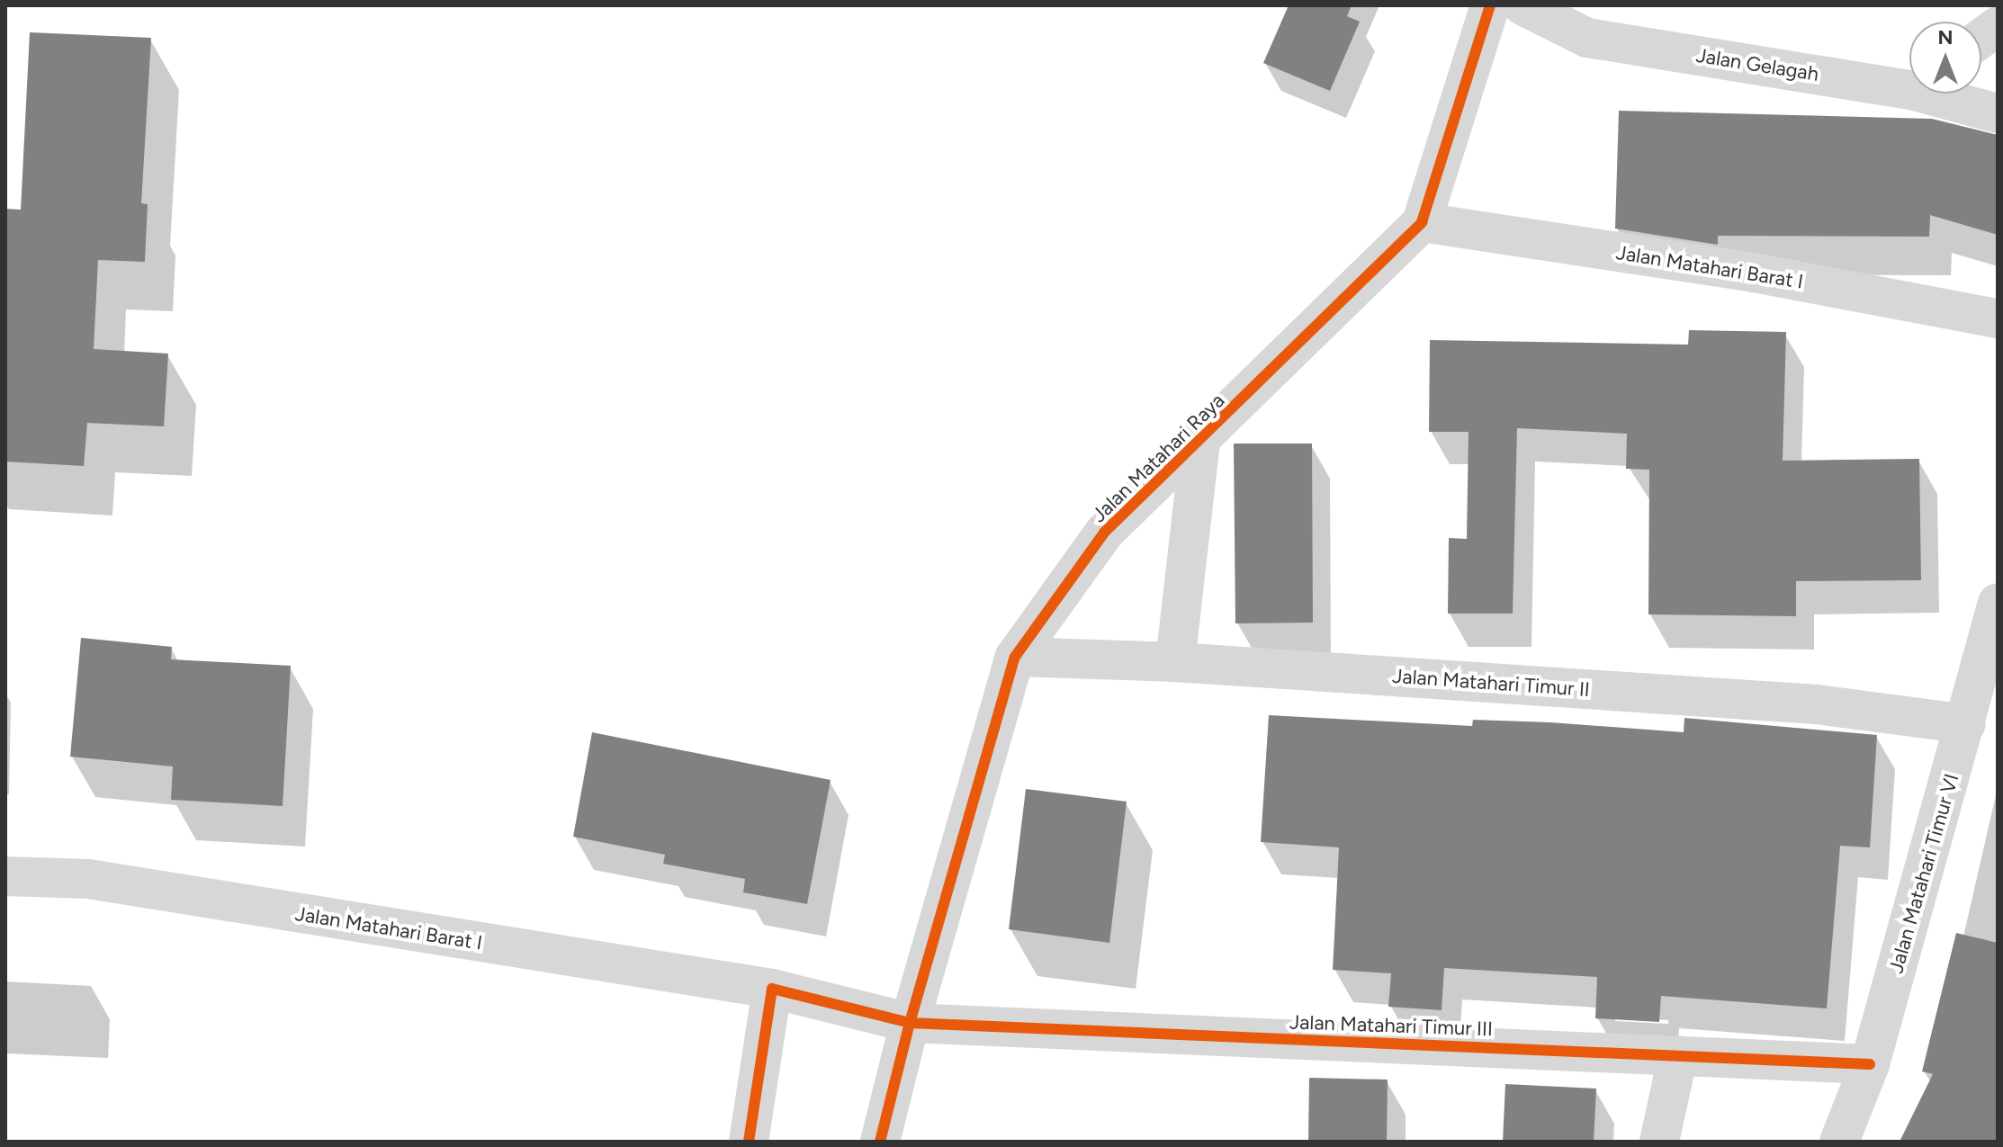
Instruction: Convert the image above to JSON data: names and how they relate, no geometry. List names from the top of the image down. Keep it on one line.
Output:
{"streets":{"street":["Jalan Gelagah","Jalan Matahari Barat I","Jalan Matahari Raya","Jalan Matahari Timur II","Jalan Matahari Timur VI","Jalan Matahari Timur III"]},"crossings":[["Jalan Matahari Barat I","Jalan Matahari Raya"],["Jalan Matahari Raya","Jalan Matahari Timur II"],["Jalan Matahari Raya","Jalan Matahari Timur III"],["Jalan Matahari Timur II","Jalan Matahari Timur VI"],["Jalan Matahari Timur VI","Jalan Matahari Timur III"]],"north":"top"}
